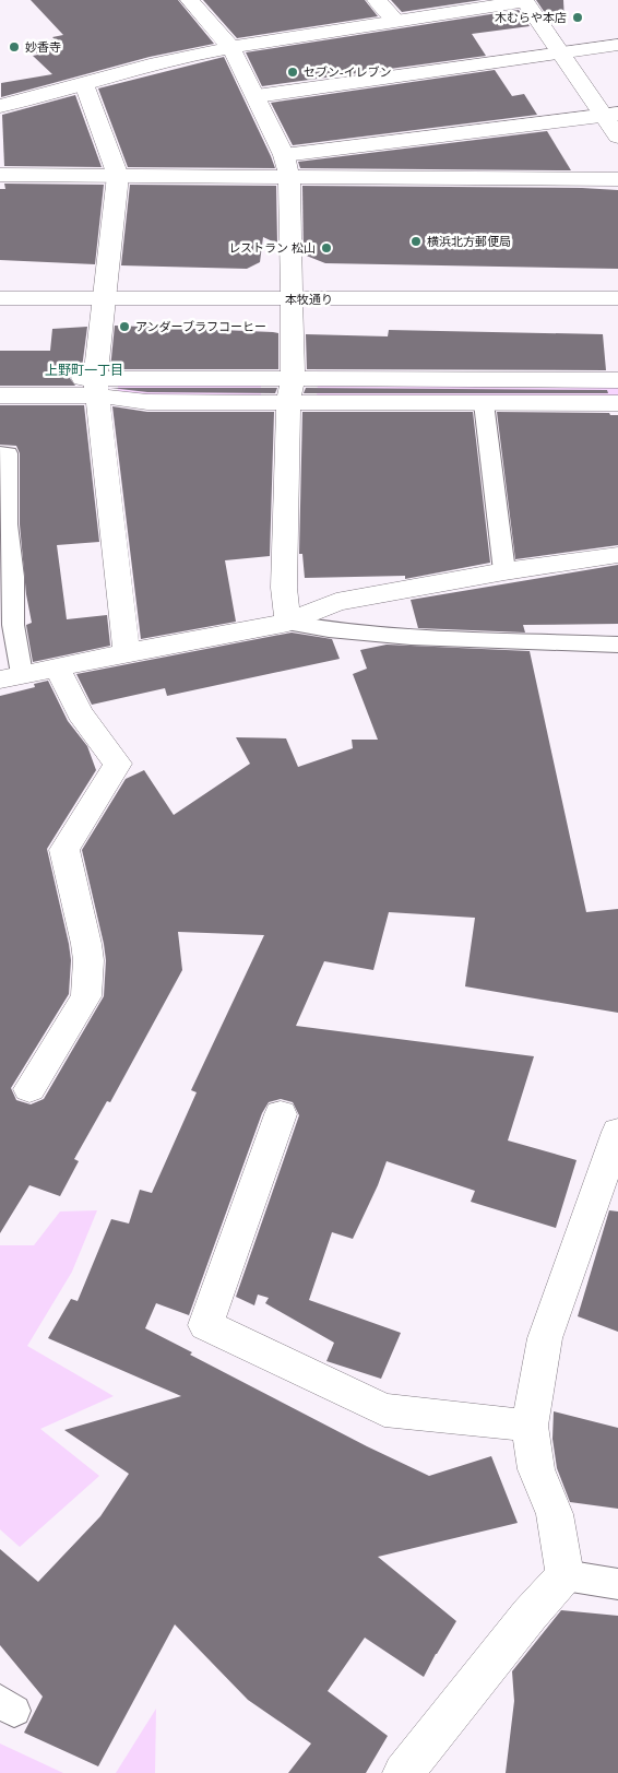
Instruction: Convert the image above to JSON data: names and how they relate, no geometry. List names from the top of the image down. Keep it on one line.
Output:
{"streets":{"street":["本牧通り"]},"districts":["上野町一丁目"],"places":["木むらや本店","妙香寺","セブン-イレブン","横浜北方郵便局","レストラン 松山","アンダーブラフコーヒー"]}
